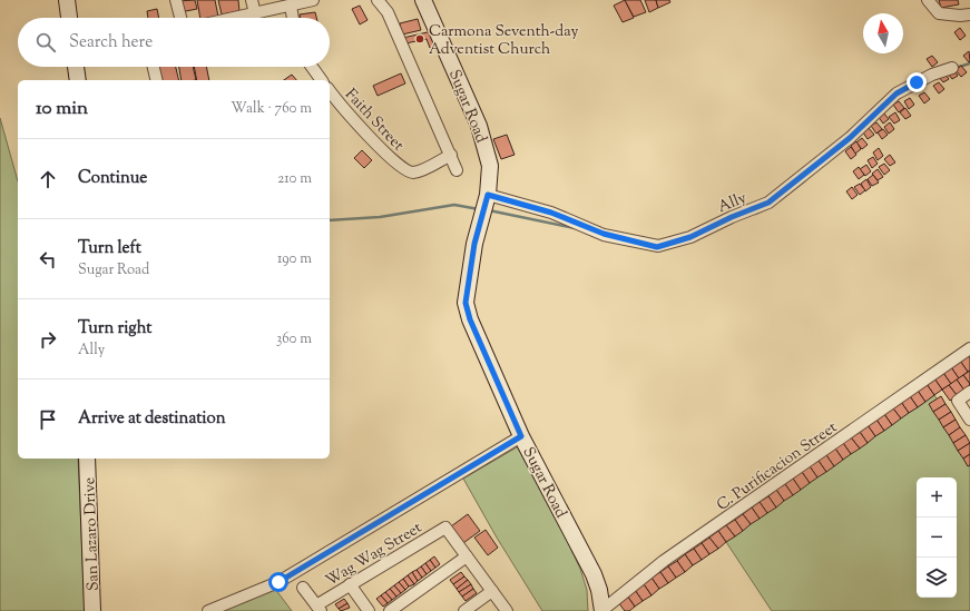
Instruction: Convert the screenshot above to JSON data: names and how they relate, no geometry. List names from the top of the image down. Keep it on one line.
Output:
{"streets":{"main road":["Sugar Road","San Lazaro Drive"],"street":["Faith Street","Ally","C. Purificacion Street","Wag Wag Street"]},"crossings":[["Sugar Road","Ally"],["Sugar Road","C. Purificacion Street"]],"places":["Carmona Seventh-day Adventist Church"],"north":"top","page":{"search":"Search here","heading":["10 min","Walk · 760 m"],"list":[["Continue","210 m"],["Turn left","Sugar Road","190 m"],["Turn right","Ally","360 m"],"Arrive at destination"],"map_buttons":["+","−"]}}
